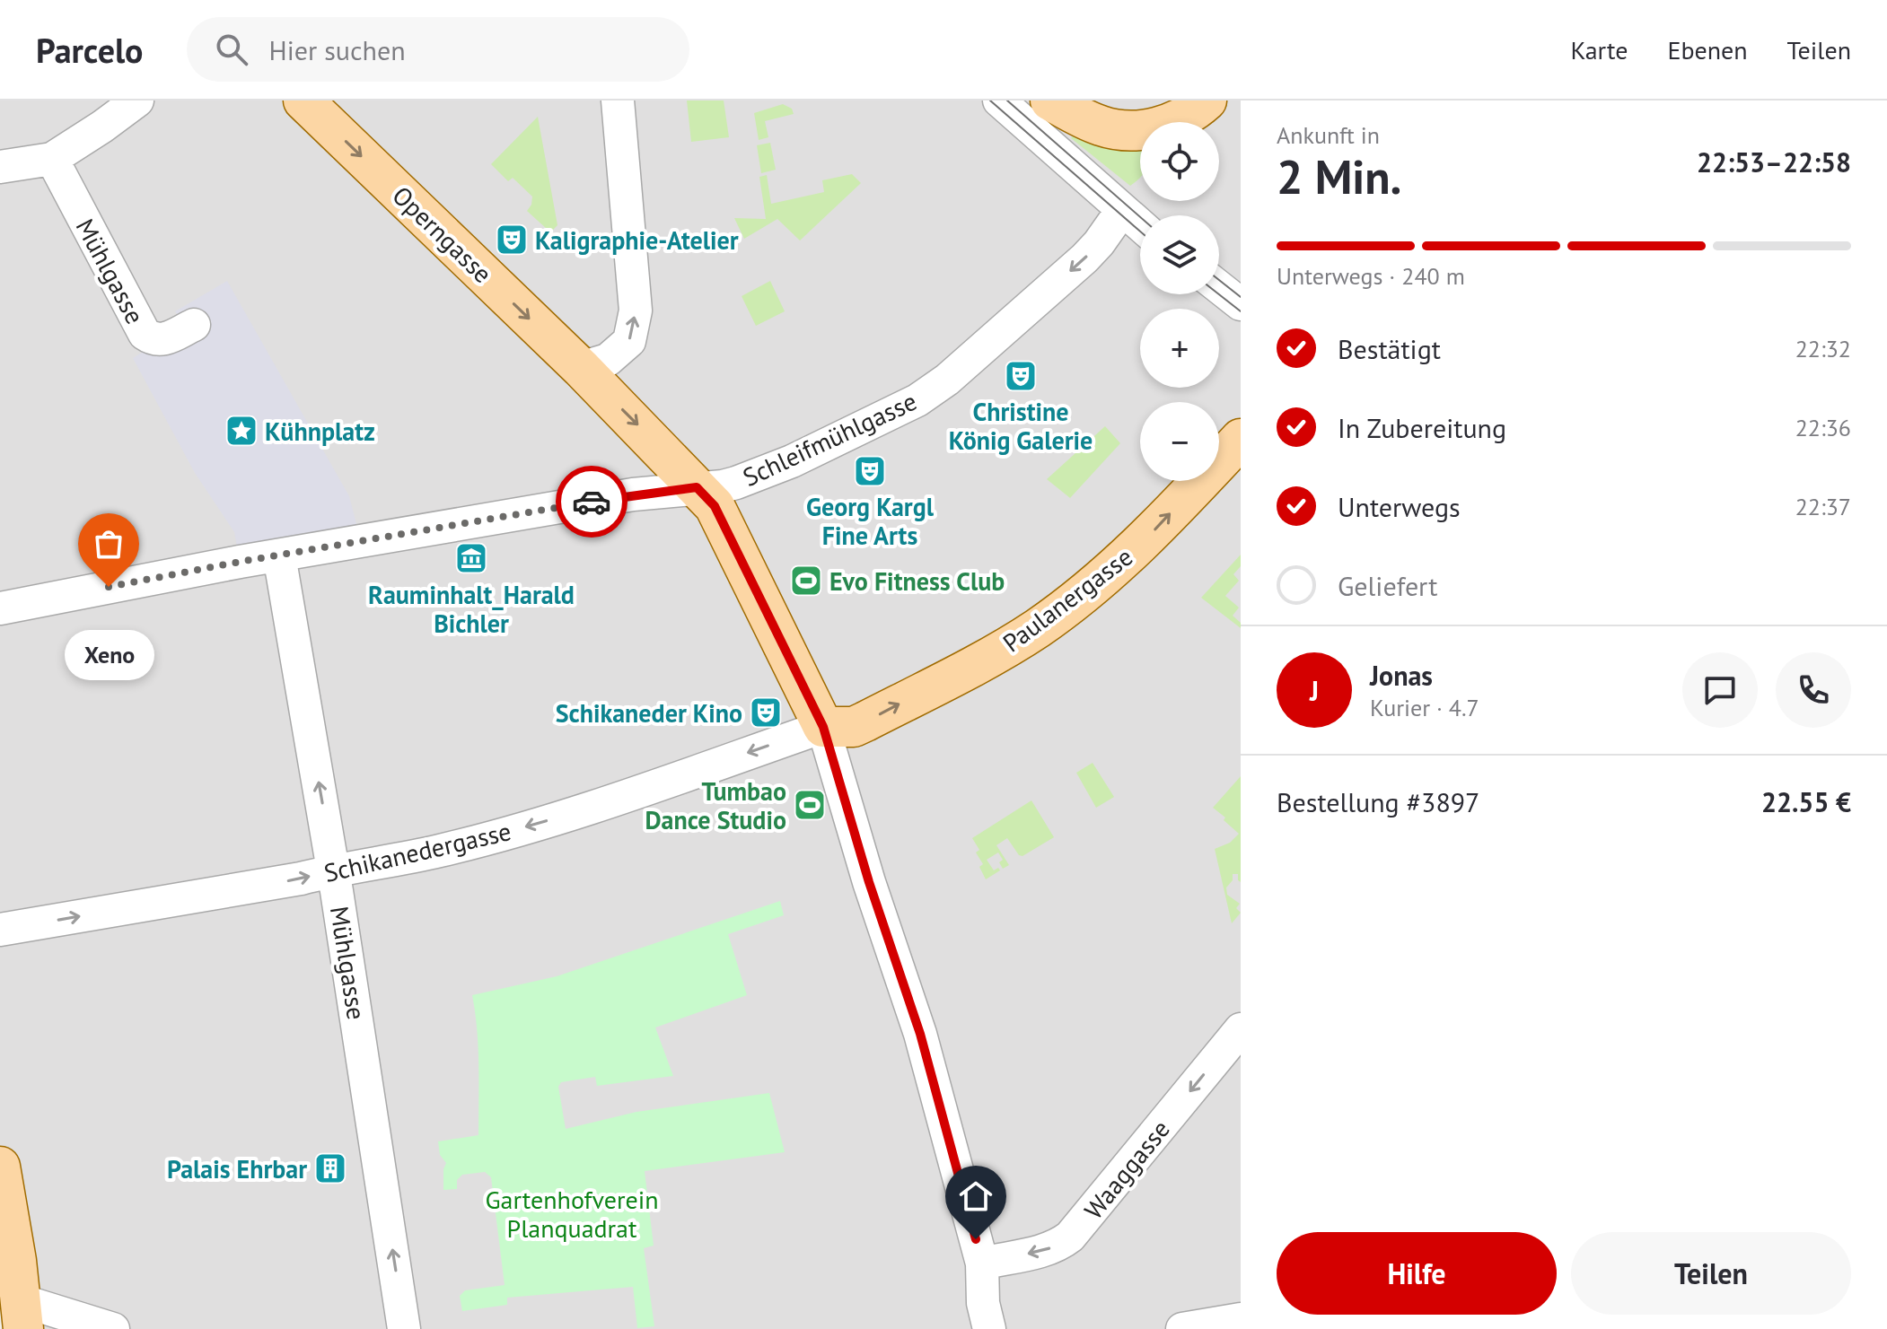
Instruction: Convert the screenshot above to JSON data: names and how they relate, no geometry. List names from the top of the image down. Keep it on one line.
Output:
{"streets":{"main road":["Operngasse","Paulanergasse"],"street":["Mühlgasse","Schleifmühlgasse","Schikanedergasse","Waaggasse"]},"crossings":[["Operngasse","Schleifmühlgasse"],["Operngasse","Paulanergasse"],["Operngasse","Schikanedergasse"],["Mühlgasse","Schleifmühlgasse"],["Mühlgasse","Schikanedergasse"],["Paulanergasse","Schikanedergasse"]],"one_way":["Operngasse","Mühlgasse","Schleifmühlgasse","Paulanergasse","Waaggasse"],"parks":["Gartenhofverein Planquadrat"],"places":{"theatre":["Kaligraphie-Atelier","Christine König Galerie","Georg Kargl Fine Arts","Schikaneder Kino"],"place":["Kühnplatz"],"museum":["Rauminhalt_Harald Bichler"],"sports":["Evo Fitness Club","Tumbao Dance Studio"],"other":["Xeno"],"building":["Palais Ehrbar"]},"page":{"header":"Parcelo","search":"Hier suchen","nav":["Karte","Ebenen","Teilen"],"heading":["2 Min.","Ankunft in","22:53–22:58"],"panel":["Jonas","Kurier · 4.7","Bestellung #3897","22.55 €"],"map_buttons":["+","−"],"bar":"Unterwegs · 240 m","list":[["Bestätigt","22:32"],["In Zubereitung","22:36"],["Unterwegs","22:37"],"Geliefert"],"bubble":"Xeno","round":"J","buttons":["Hilfe","Teilen"]}}
